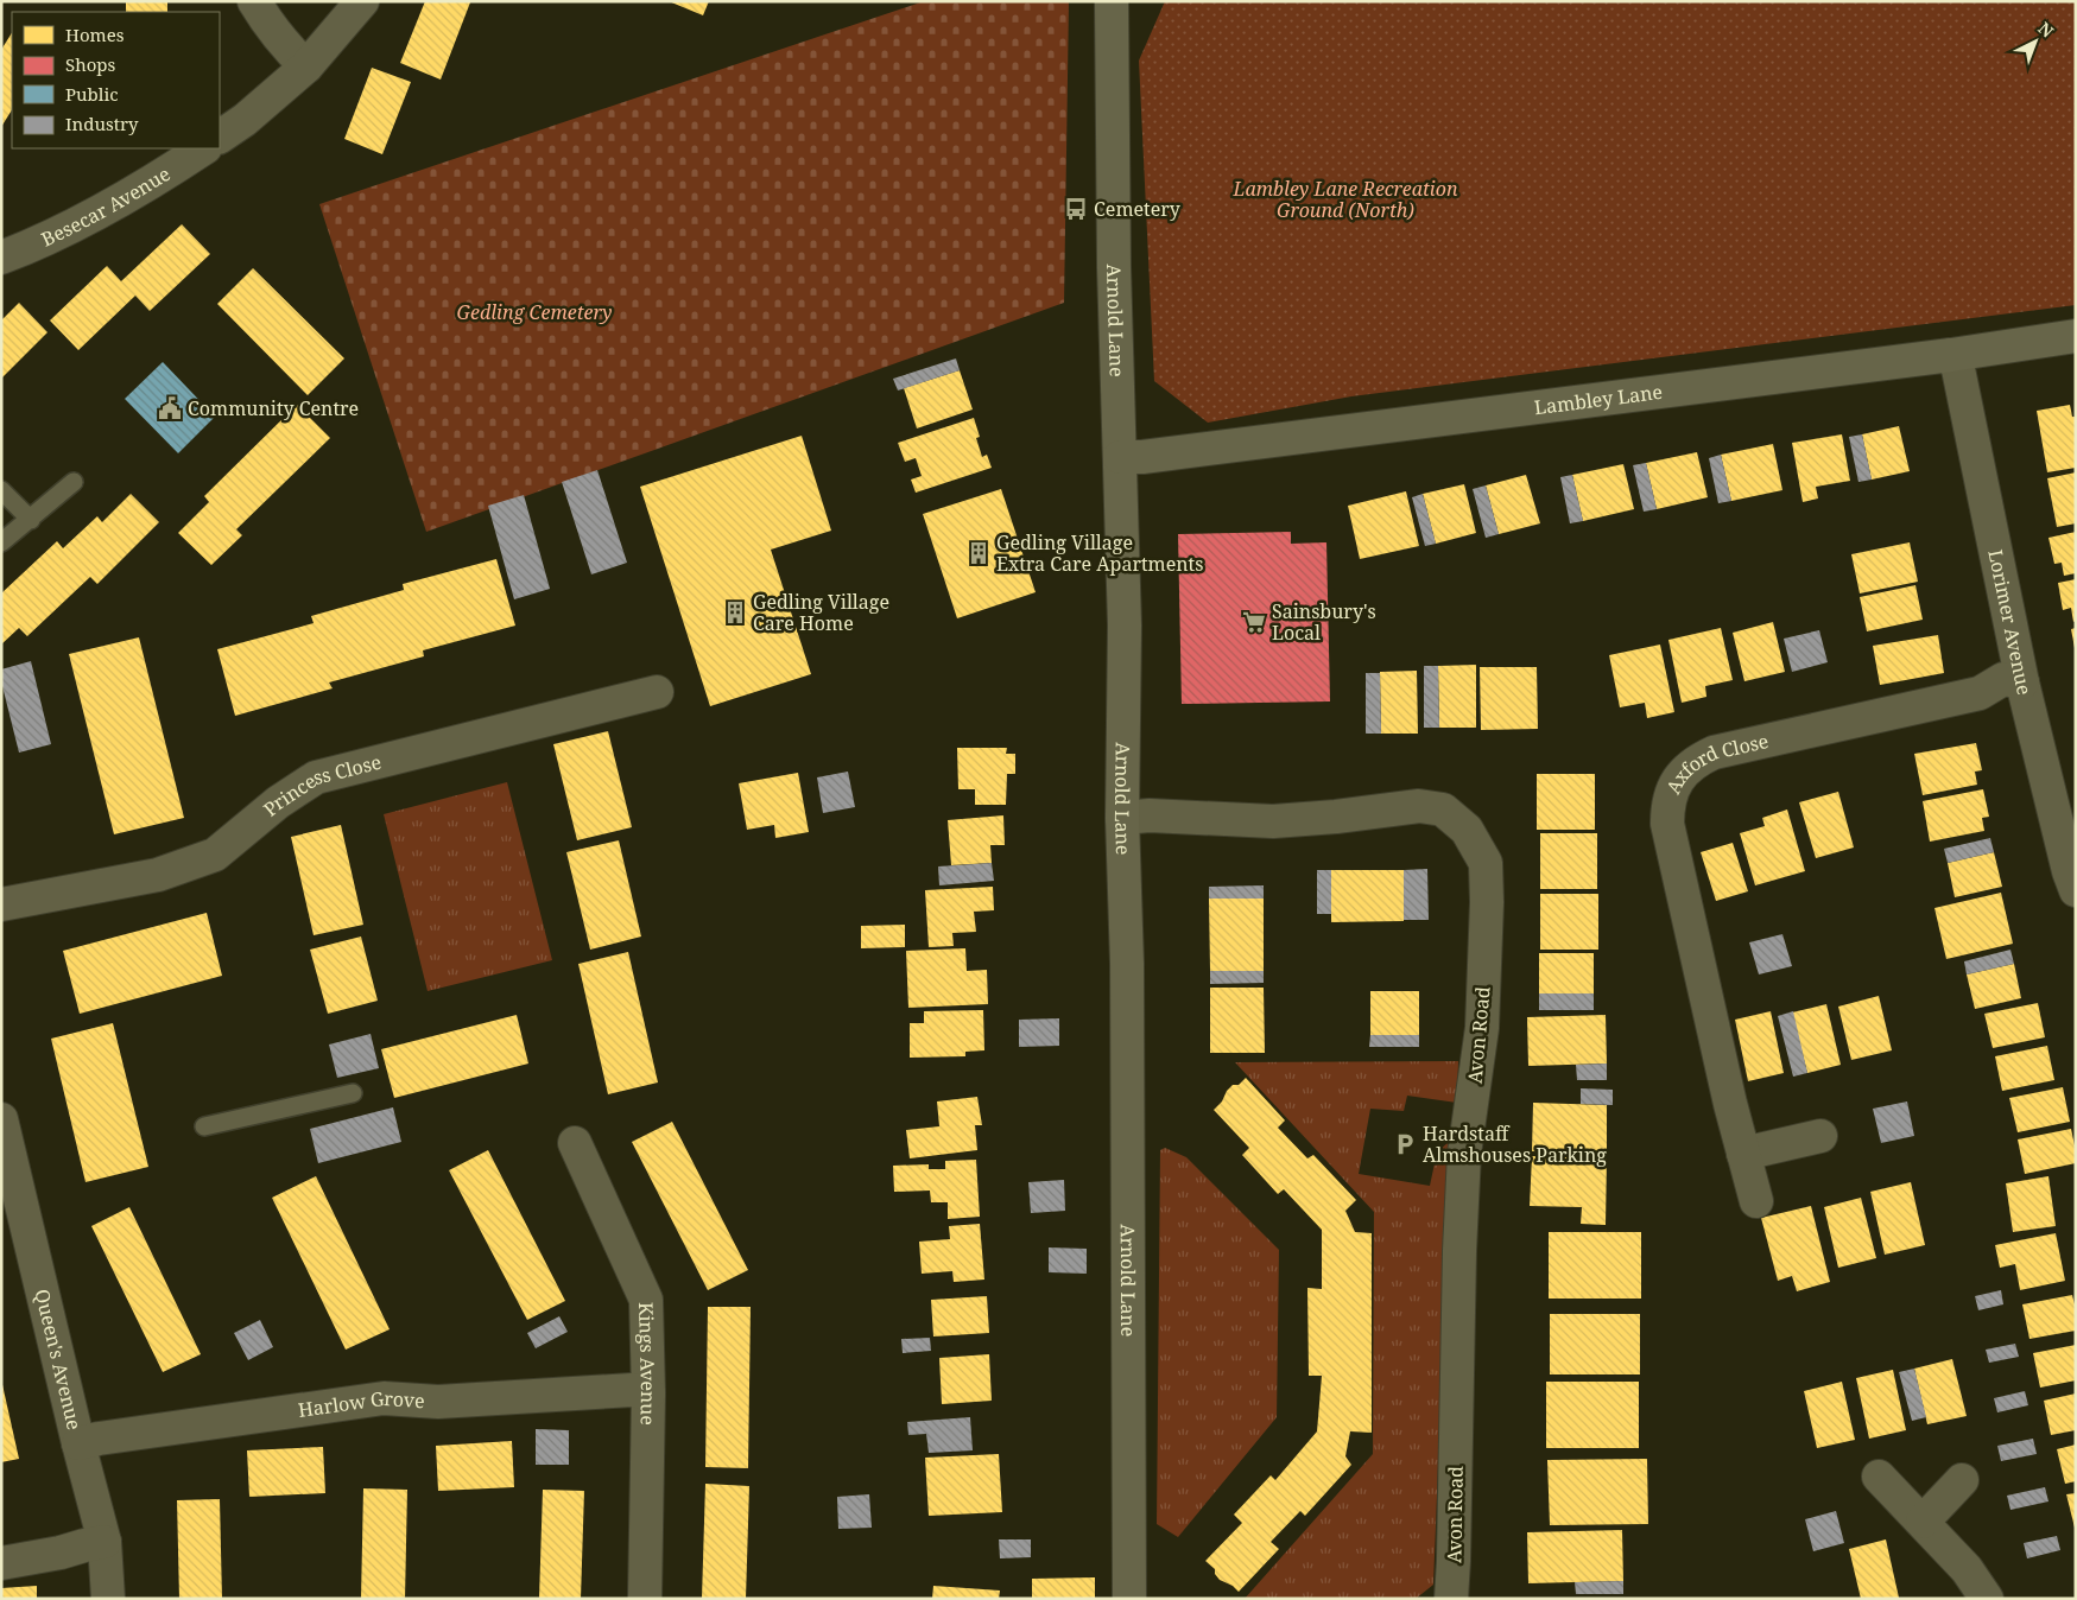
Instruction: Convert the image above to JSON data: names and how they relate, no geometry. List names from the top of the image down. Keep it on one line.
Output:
{"streets":{"street":["Besecar Avenue","Arnold Lane","Lambley Lane","Lorimer Avenue","Axford Close","Princess Close","Avon Road","Queen's Avenue","Kings Avenue","Harlow Grove"]},"crossings":[["Arnold Lane","Lambley Lane"],["Arnold Lane","Avon Road"],["Lambley Lane","Lorimer Avenue"],["Lorimer Avenue","Axford Close"],["Queen's Avenue","Harlow Grove"],["Kings Avenue","Harlow Grove"]],"parks":["Lambley Lane Recreation Ground (North)","Gedling Cemetery"],"places":{"bus stop":["Cemetery"],"public building":["Community Centre"],"building":["Gedling Village Extra Care Apartments","Gedling Village Care Home"],"supermarket":["Sainsbury's Local"],"parking":["Hardstaff Almshouses Parking"]},"legend":["Homes","Shops","Public","Industry"],"north":"top right"}
